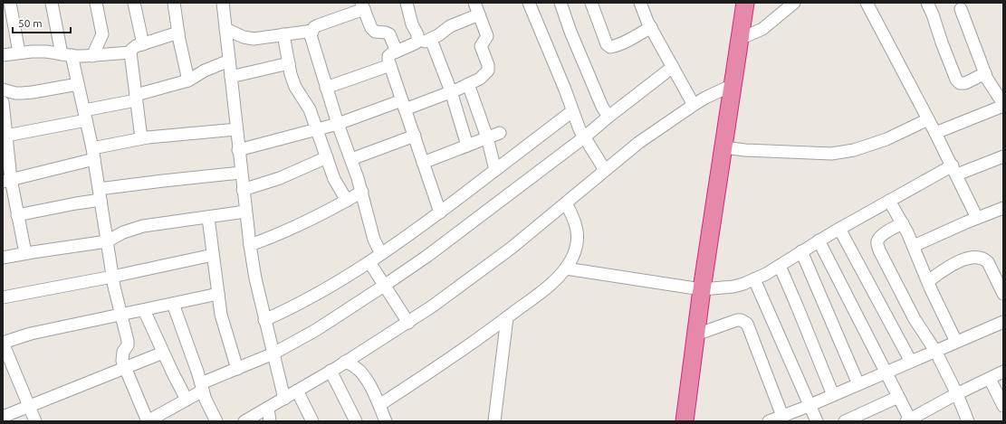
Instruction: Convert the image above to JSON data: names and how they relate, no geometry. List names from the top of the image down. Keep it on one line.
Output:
{"scale_bar":"50 m"}
